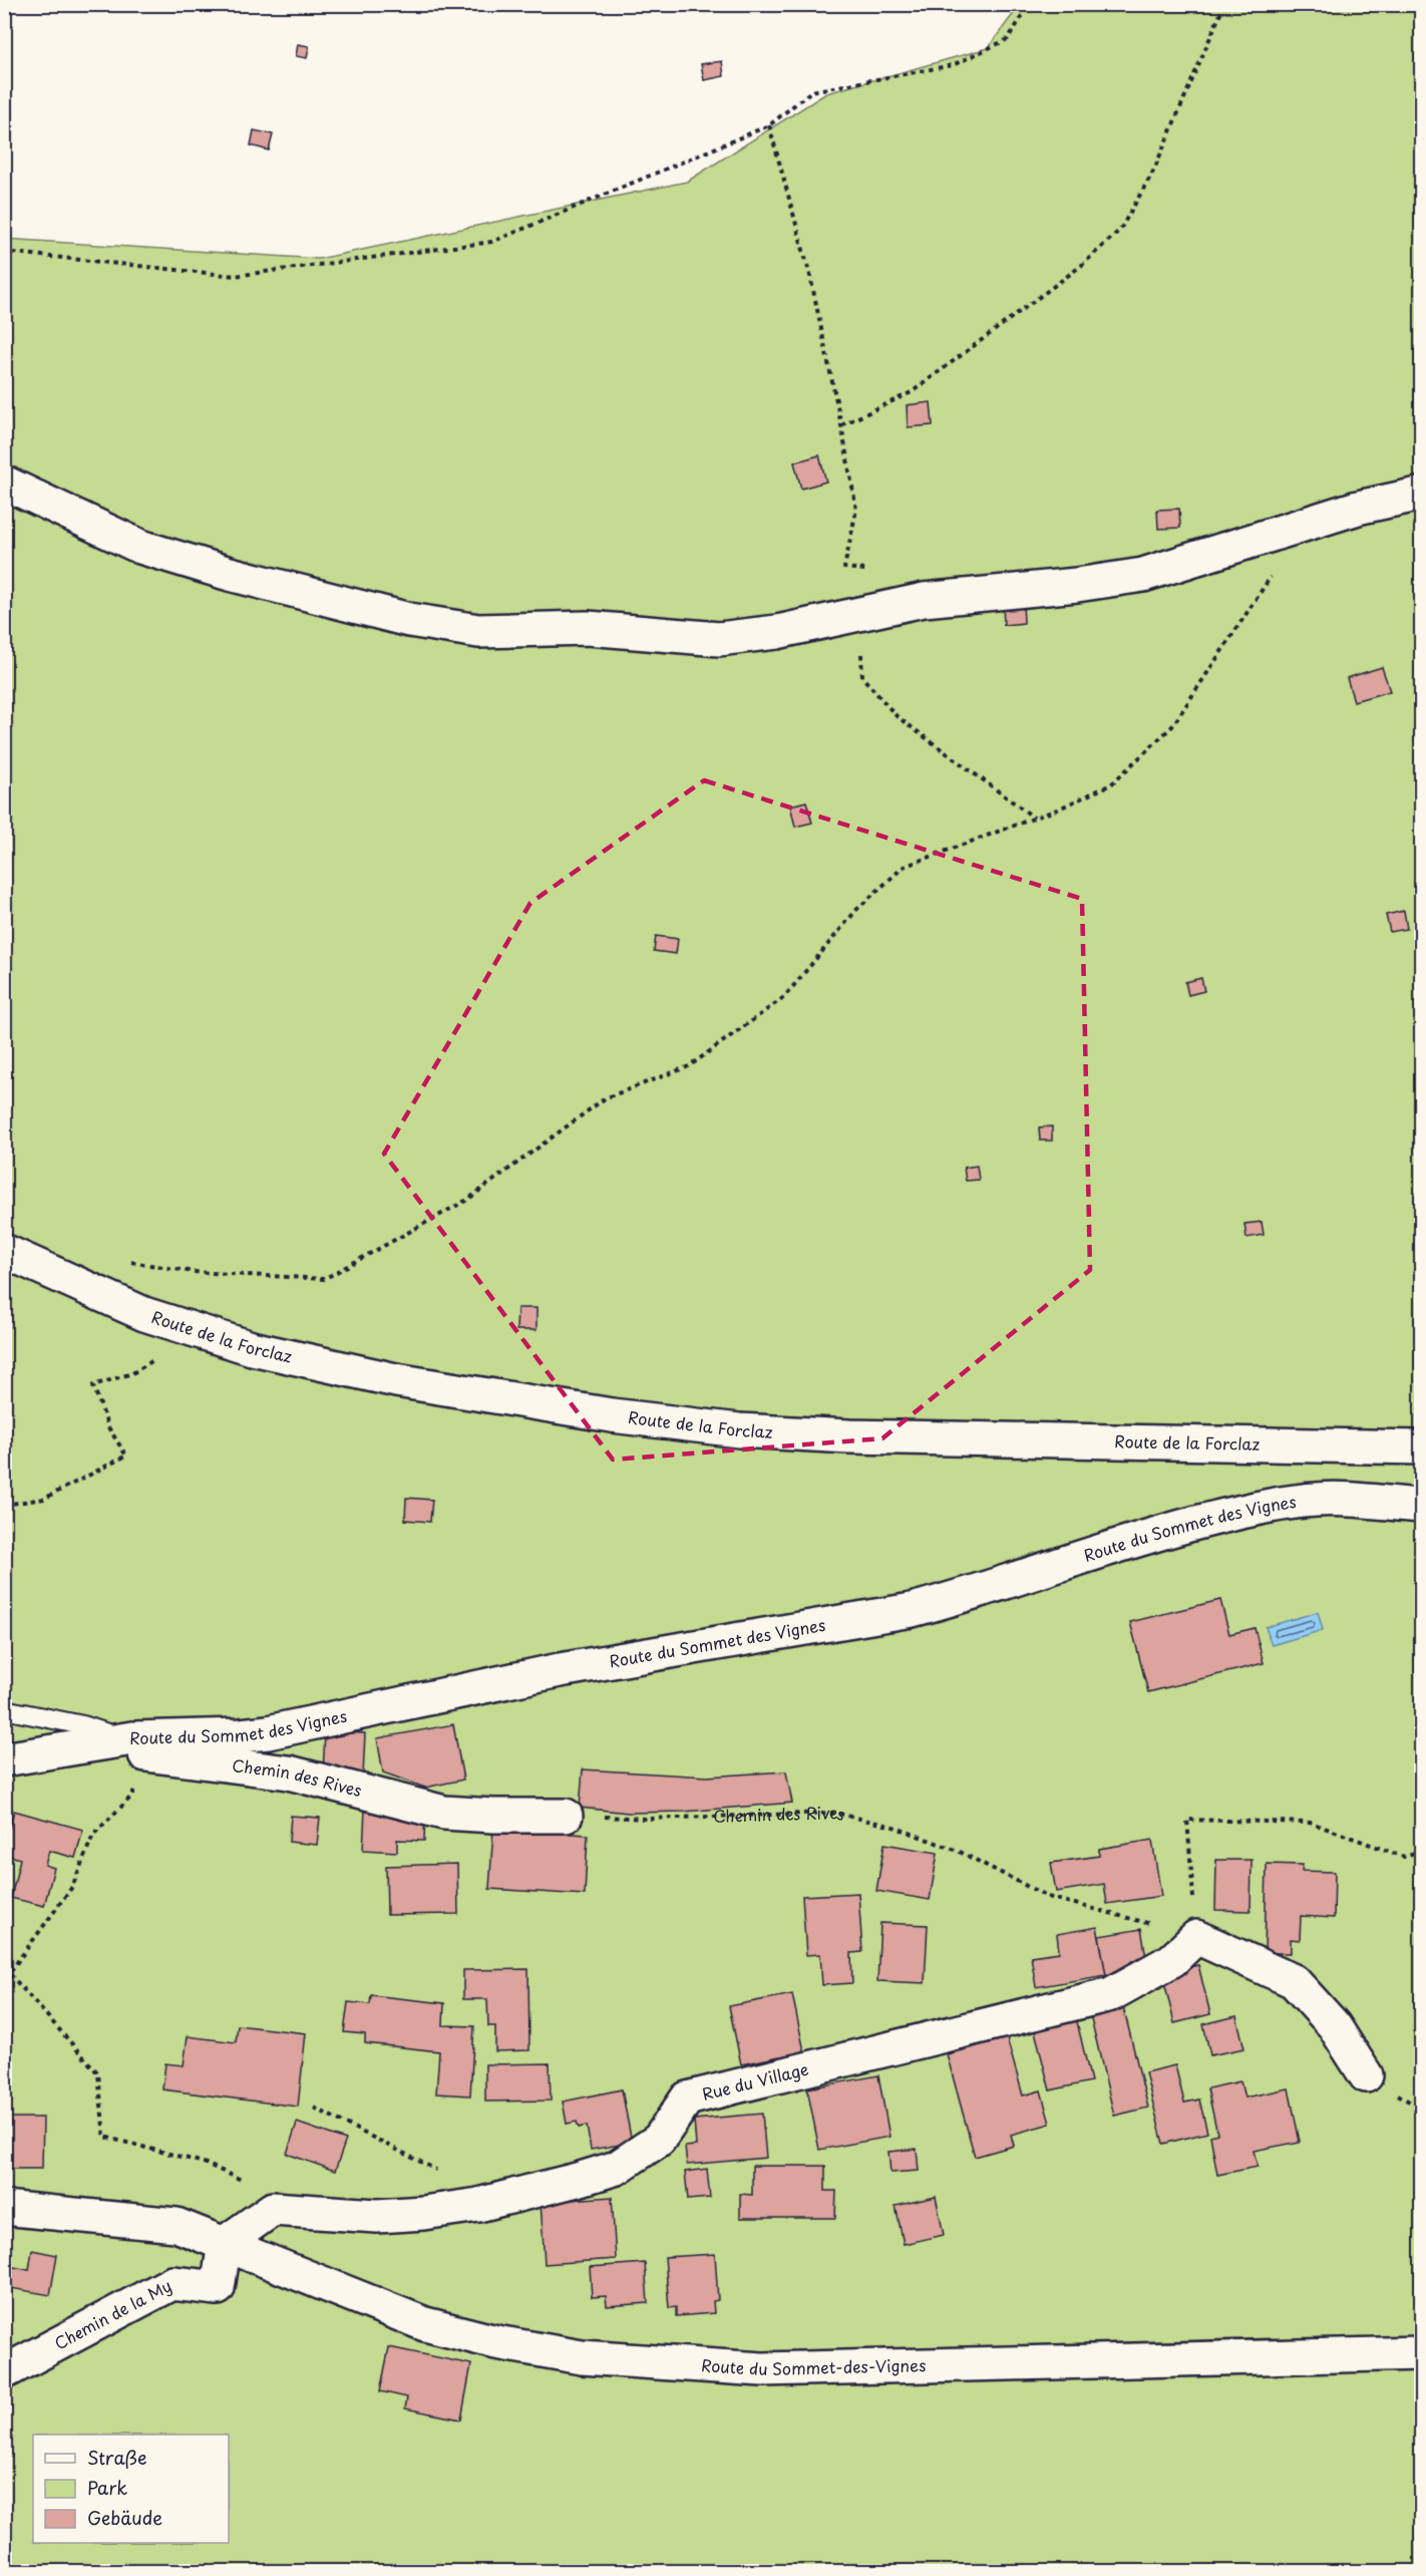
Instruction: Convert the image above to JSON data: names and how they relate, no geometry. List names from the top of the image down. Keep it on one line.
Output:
{"streets":{"street":["Route de la Forclaz","Route du Sommet des Vignes","Chemin des Rives","Rue du Village","Chemin de la My","Route du Sommet-des-Vignes"]},"crossings":[["Route du Sommet des Vignes","Chemin des Rives"],["Chemin des Rives","Rue du Village"],["Rue du Village","Chemin de la My"],["Rue du Village","Route du Sommet-des-Vignes"],["Chemin de la My","Route du Sommet-des-Vignes"]],"legend":["Straße","Park","Gebäude"]}
